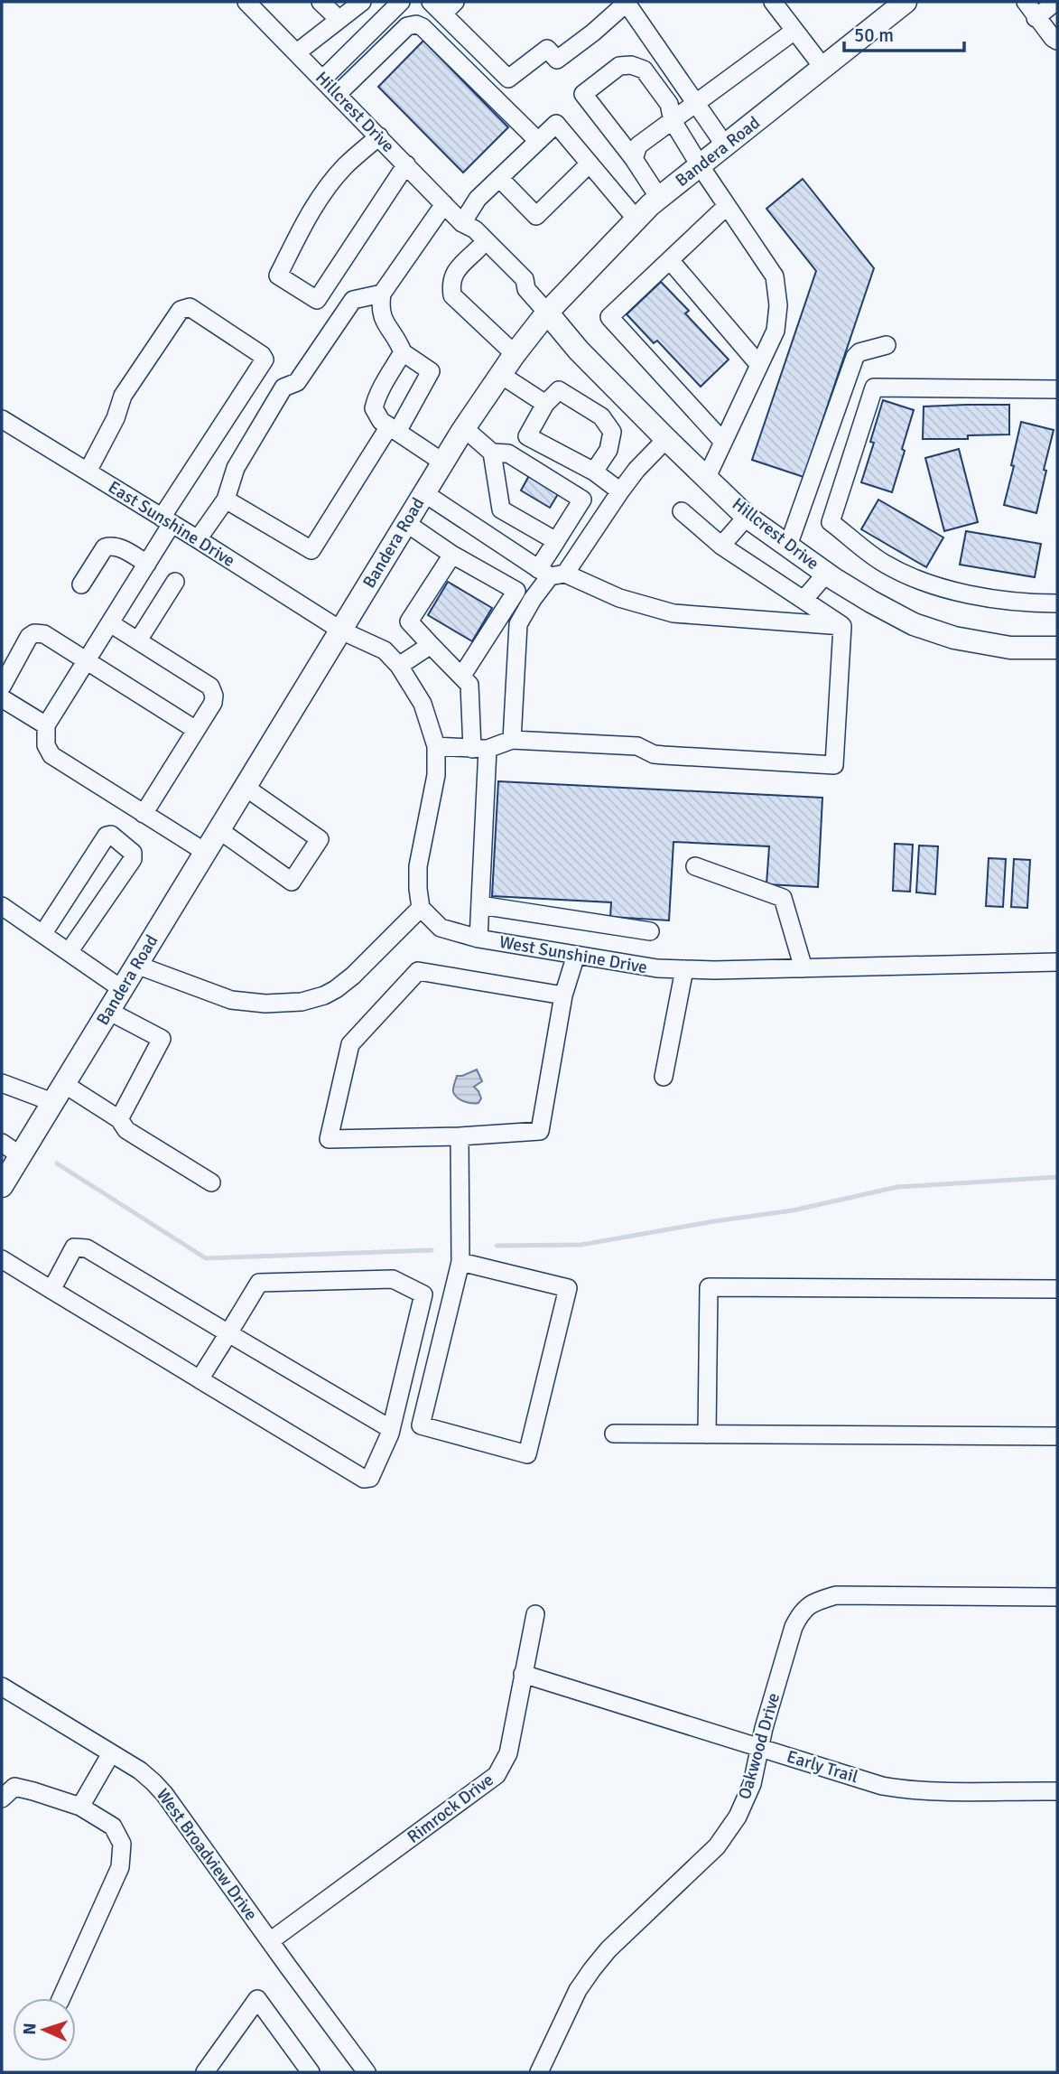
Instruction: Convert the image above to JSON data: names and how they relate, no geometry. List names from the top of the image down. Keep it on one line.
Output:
{"streets":{"main road":["Hillcrest Drive","Bandera Road"],"street":["East Sunshine Drive","West Sunshine Drive","Oakwood Drive","Early Trail","Rimrock Drive","West Broadview Drive"]},"crossings":[["Hillcrest Drive","Bandera Road"],["Bandera Road","East Sunshine Drive"],["Oakwood Drive","Early Trail"],["Early Trail","Rimrock Drive"],["Rimrock Drive","West Broadview Drive"]],"scale_bar":"50 m","north":"left"}
